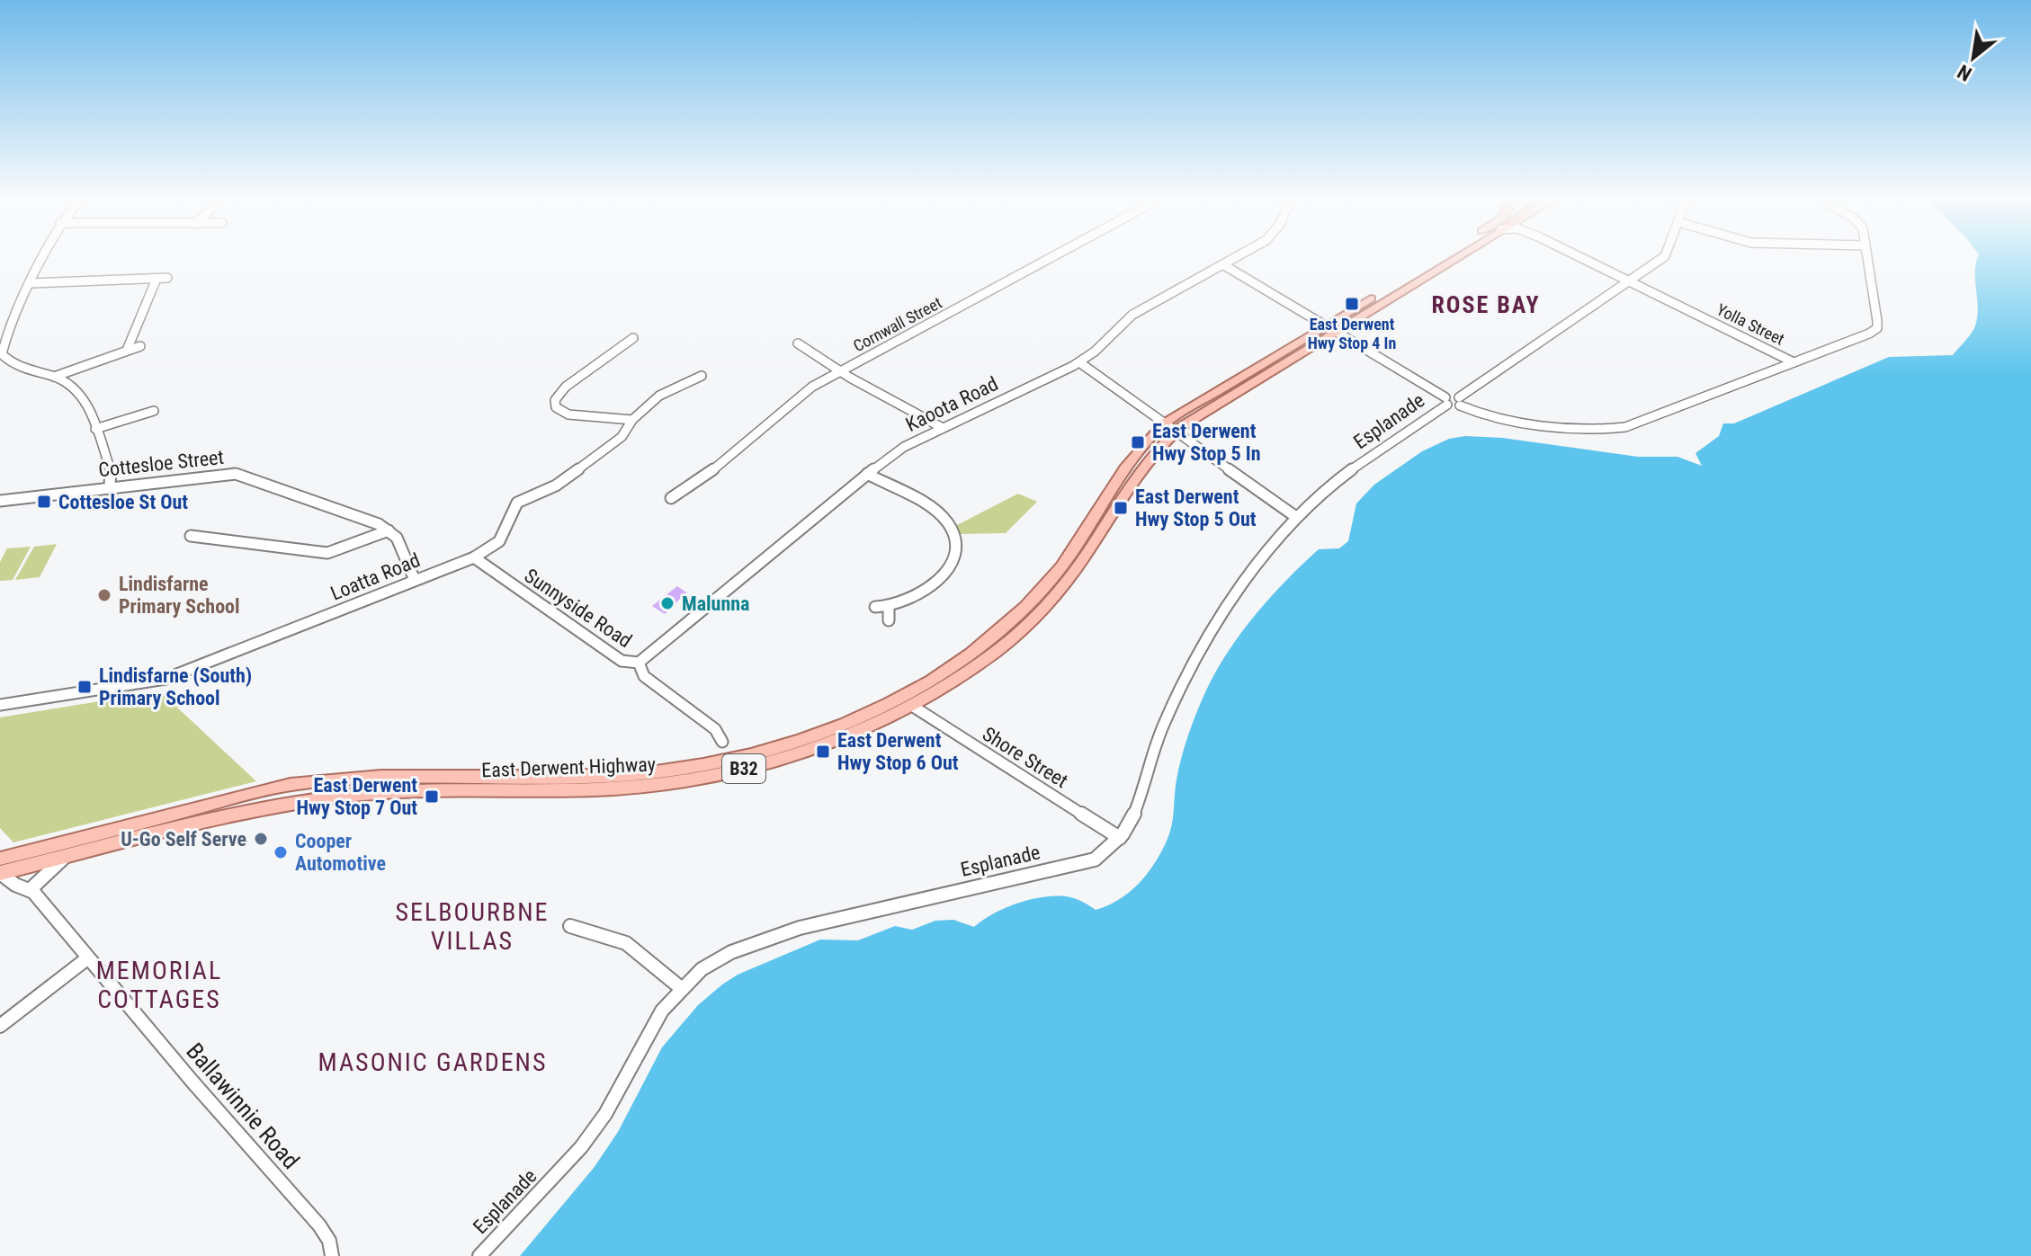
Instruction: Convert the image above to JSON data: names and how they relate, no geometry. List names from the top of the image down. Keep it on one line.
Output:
{"streets":{"main road":["East Derwent Highway","B32"],"street":["Cornwall Street","Yolla Street","Kaoota Road","Esplanade","Cottesloe Street","Loatta Road","Sunnyside Road","Shore Street","Ballawinnie Road"]},"crossings":[["Kaoota Road","Sunnyside Road"],["Esplanade","Shore Street"],["Loatta Road","Sunnyside Road"],["Shore Street","East Derwent Highway"],["East Derwent Highway","Ballawinnie Road"]],"districts":["ROSE BAY","SELBOURBNE VILLAS","MEMORIAL COTTAGES","MASONIC GARDENS"],"places":{"transit":["East Derwent Hwy Stop 4 In","East Derwent Hwy Stop 5 In","Cottesloe St Out","East Derwent Hwy Stop 5 Out","Lindisfarne (South) Primary School","East Derwent Hwy Stop 6 Out","East Derwent Hwy Stop 7 Out"],"other":["Lindisfarne Primary School","Malunna","U-Go Self Serve","Cooper Automotive"]},"north":"bottom left"}
